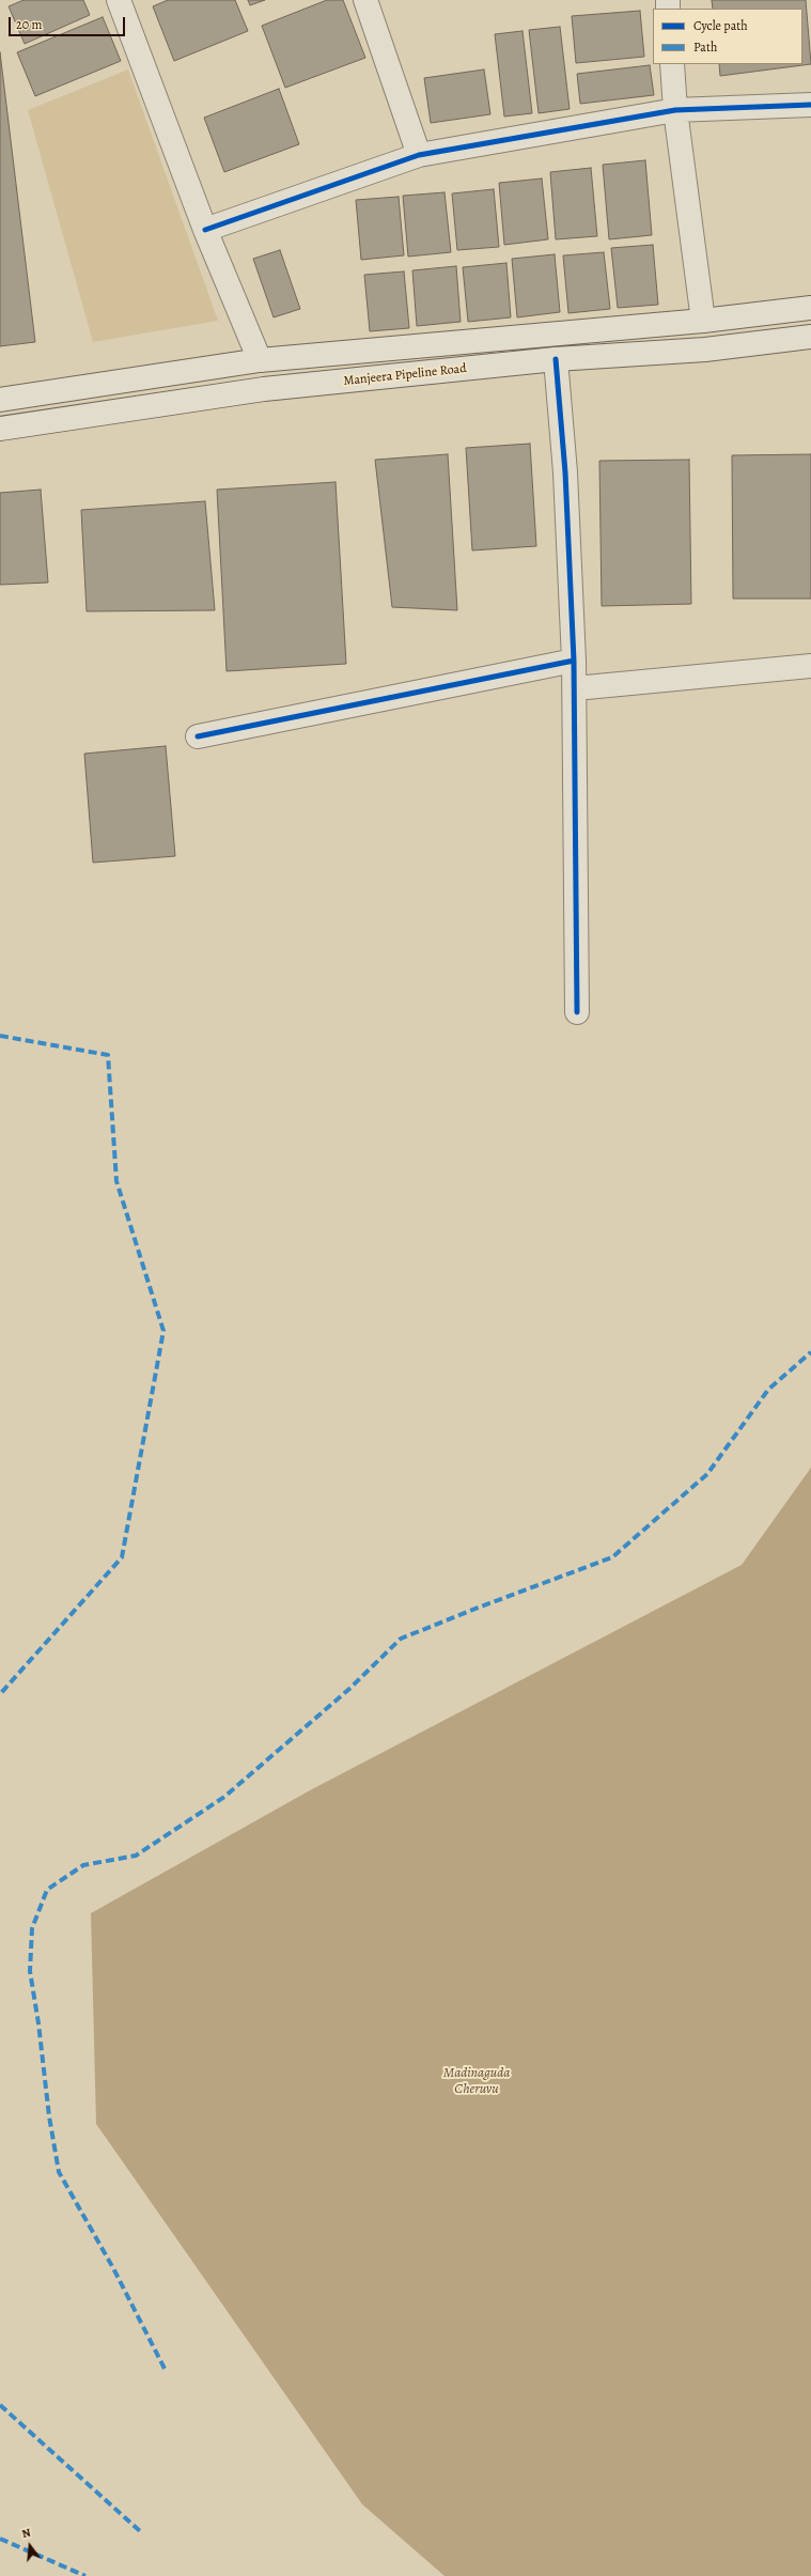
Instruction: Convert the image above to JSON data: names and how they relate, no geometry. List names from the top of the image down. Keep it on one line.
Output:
{"streets":{"street":["Manjeera Pipeline Road"]},"water":["Madinaguda Cheruvu"],"legend":["Cycle path","Path"],"scale_bar":"20 m","north":"top"}
